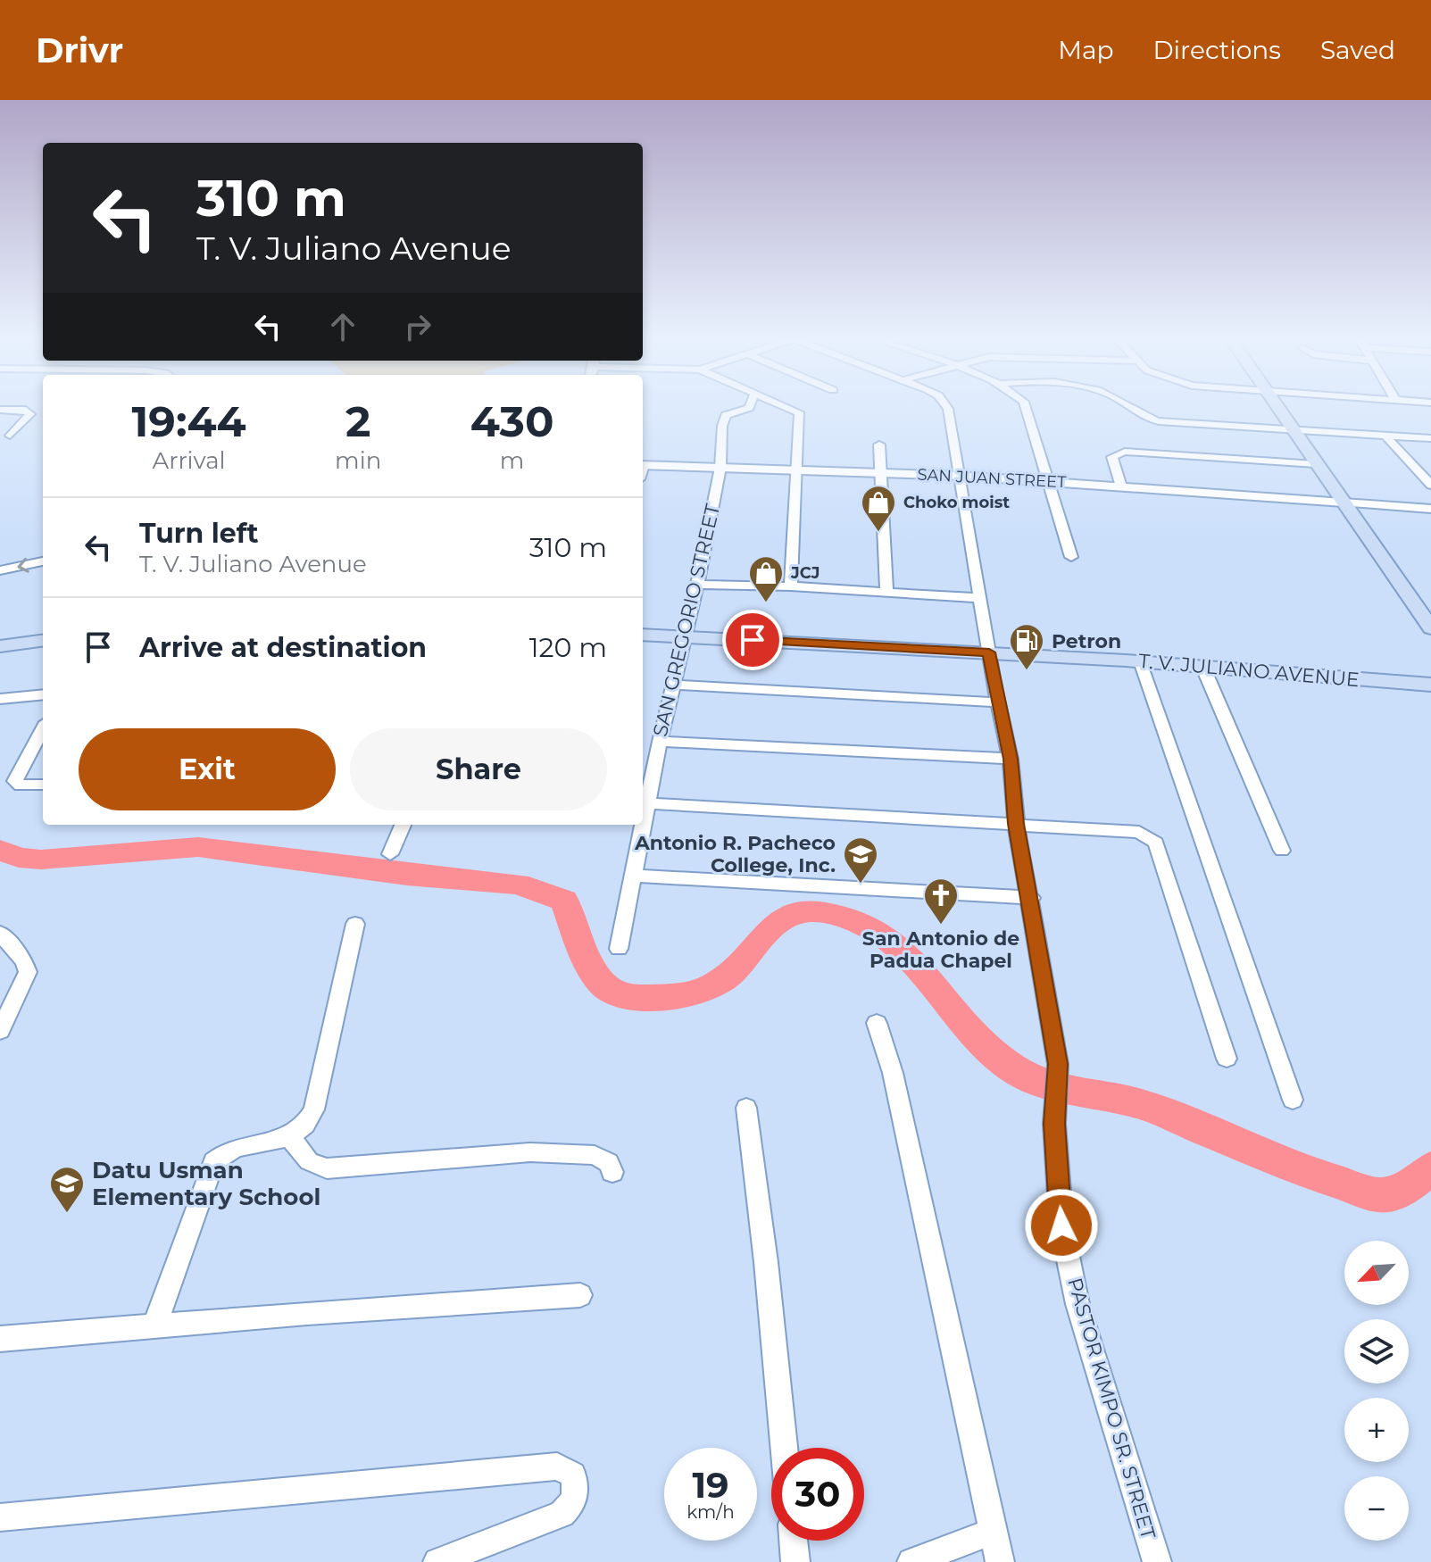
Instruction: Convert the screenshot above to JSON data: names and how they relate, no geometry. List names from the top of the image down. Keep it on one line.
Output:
{"streets":{"main road":["T. V. JULIANO AVENUE"],"street":["SAN JUAN STREET","SAN GREGORIO STREET","PASTOR KIMPO SR. STREET"]},"crossings":[["SAN JUAN STREET","SAN GREGORIO STREET"],["SAN JUAN STREET","PASTOR KIMPO SR. STREET"],["SAN GREGORIO STREET","T. V. JULIANO AVENUE"],["T. V. JULIANO AVENUE","PASTOR KIMPO SR. STREET"]],"places":{"shop":["Choko moist","JCJ"],"fuel station":["Petron"],"school or university":["Antonio R. Pacheco College, Inc.","Datu Usman Elementary School"],"church":["San Antonio de Padua Chapel"]},"north":"bottom left","page":{"header":"Drivr","nav":["Map","Directions","Saved"],"turn":["310 m","T. V. Juliano Avenue"],"eta":["19:44","Arrival","2","min","430","m"],"list":[{"name":"Turn left","note":"T. V. Juliano Avenue","value":"310 m"},{"name":"Arrive at destination","value":"120 m"}],"buttons":["Exit","Share"],"map_buttons":["+","−"],"speed":"19 km/h","limit":"30"}}
